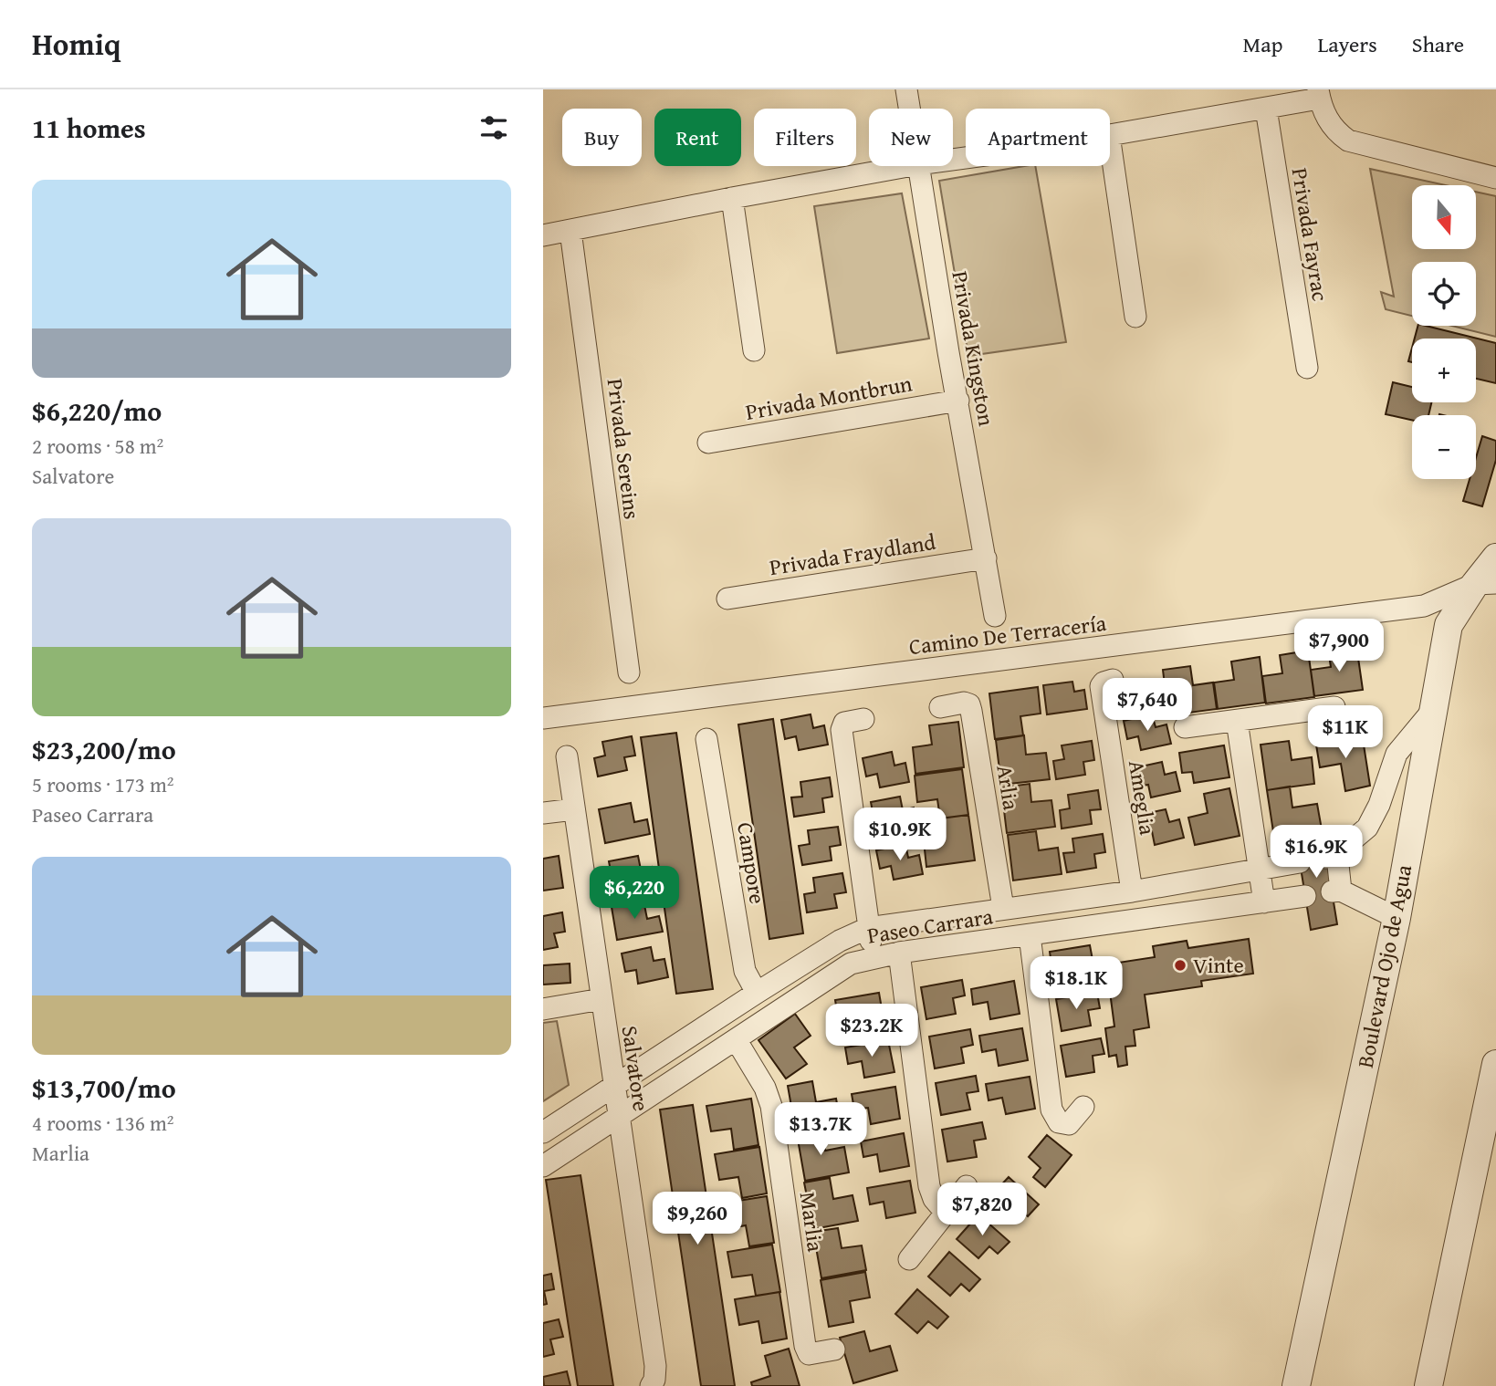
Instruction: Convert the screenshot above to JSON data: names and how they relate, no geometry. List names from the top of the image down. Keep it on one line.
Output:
{"streets":{"street":["Privada Fayrac","Privada Kingston","Privada Montbrun","Privada Sereins","Privada Fraydland","Camino De Terracería","Arlia","Ameglia","Campore","Paseo Carrara","Boulevard Ojo de Agua","Salvatore","Marlia"]},"crossings":[["Privada Kingston","Privada Montbrun"],["Privada Kingston","Privada Fraydland"],["Camino De Terracería","Boulevard Ojo de Agua"],["Arlia","Paseo Carrara"],["Ameglia","Paseo Carrara"],["Campore","Paseo Carrara"],["Paseo Carrara","Salvatore"],["Paseo Carrara","Marlia"]],"places":["Vinte"],"north":"bottom","page":{"header":"Homiq","nav":["Map","Layers","Share"],"heading":"11 homes","chip":["Buy","Rent","Filters","New","Apartment"],"list":[{"name":"$6,220/mo","note":"2 rooms · 58 m² · Salvatore"},{"name":"$23,200/mo","note":"5 rooms · 173 m² · Paseo Carrara"},{"name":"$13,700/mo","note":"4 rooms · 136 m² · Marlia"}],"map_buttons":["+","−"],"price":["$7,900","$7,640","$11K","$10.9K","$16.9K","$6,220","$18.1K","$23.2K","$13.7K","$7,820","$9,260"]}}
